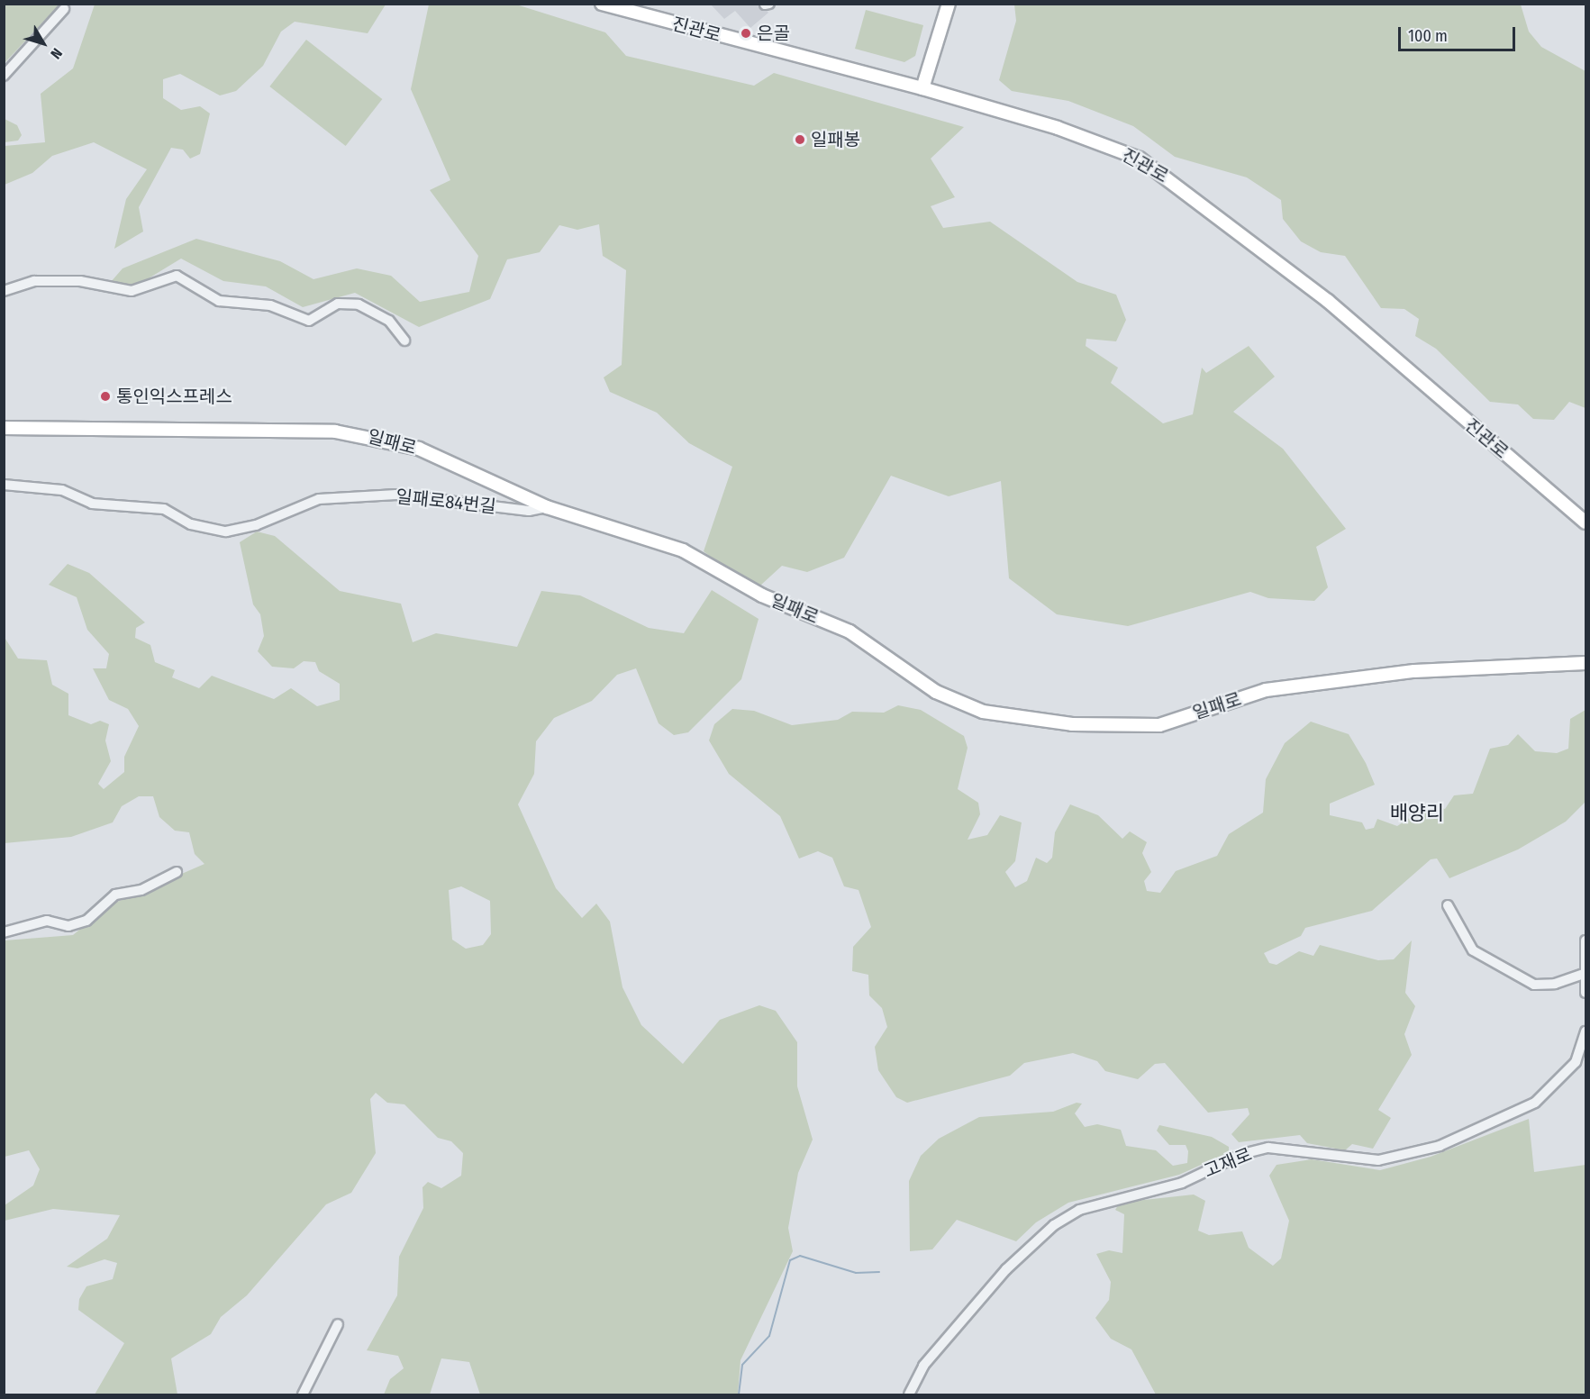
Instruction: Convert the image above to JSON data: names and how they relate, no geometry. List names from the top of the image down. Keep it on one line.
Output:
{"streets":{"street":["진관로","일패로","일패로84번길","고재로"]},"crossings":[["일패로","일패로84번길"]],"districts":["배양리"],"places":["은골","일패봉","통인익스프레스"],"scale_bar":"100 m","north":"bottom right"}
